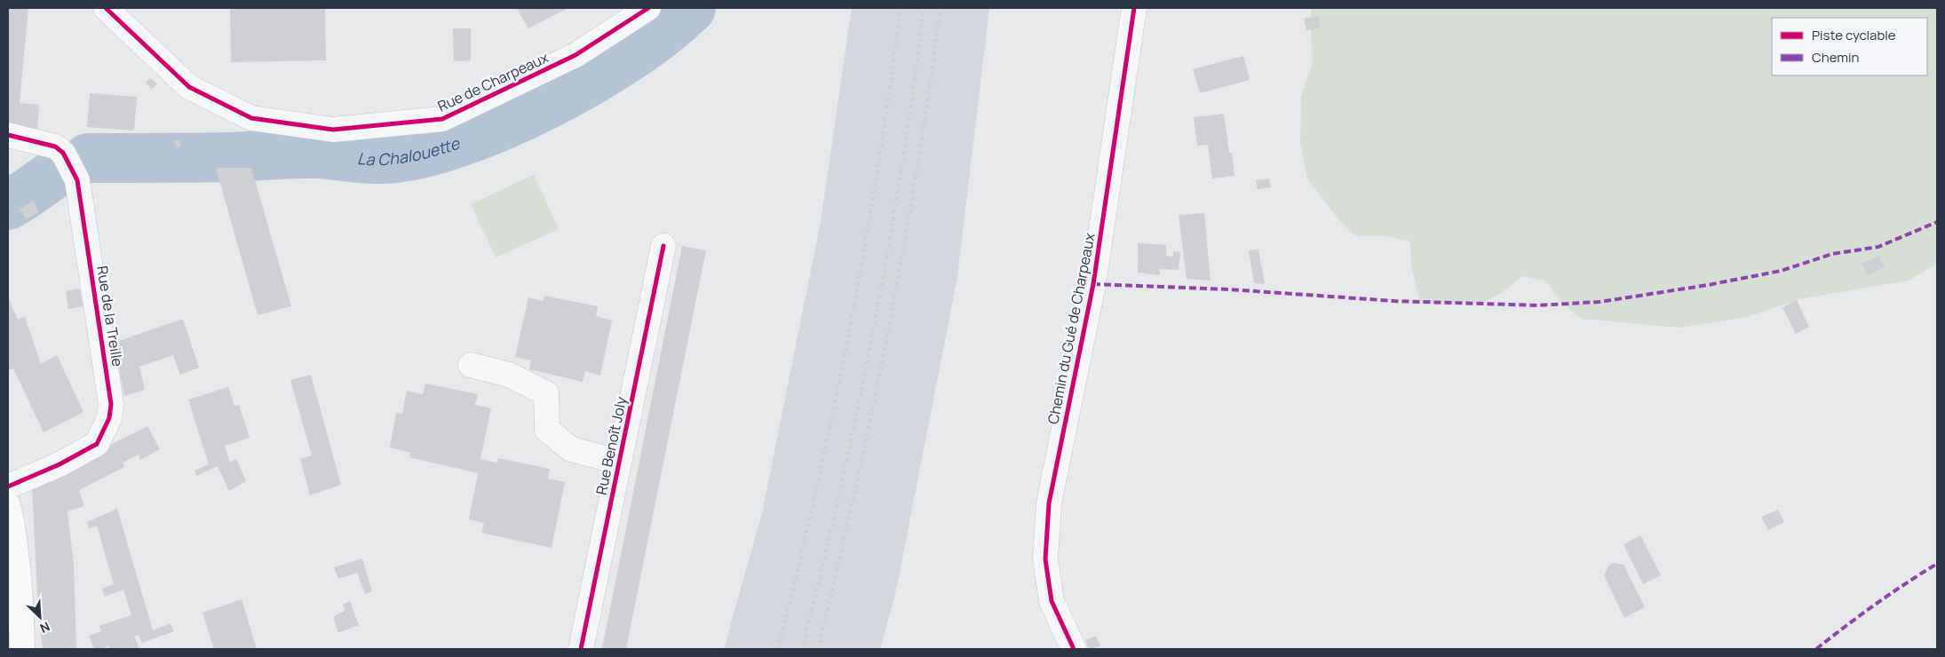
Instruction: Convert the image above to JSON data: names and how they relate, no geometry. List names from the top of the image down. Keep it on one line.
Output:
{"streets":{"street":["Rue de Charpeaux","Rue de la Treille","Chemin du Gué de Charpeaux","Rue Benoît Joly"]},"water":["La Chalouette"],"legend":["Piste cyclable","Chemin"],"north":"bottom right"}
